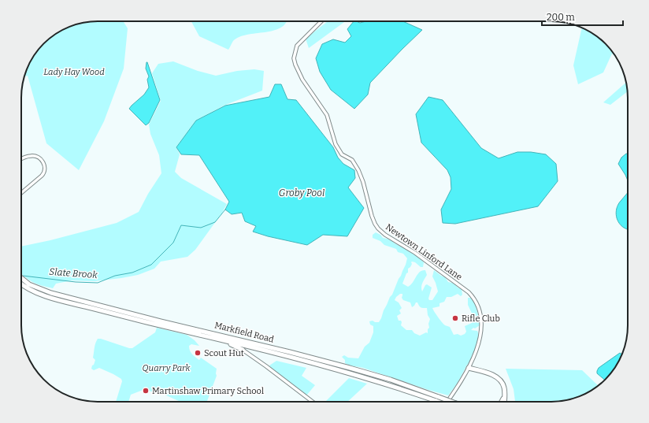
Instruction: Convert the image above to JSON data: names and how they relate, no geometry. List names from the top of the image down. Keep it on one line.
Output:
{"streets":{"highway":["Markfield Road"],"street":["Newtown Linford Lane"]},"water":["Groby Pool","Slate Brook"],"parks":["Lady Hay Wood","Quarry Park"],"places":["Rifle Club","Scout Hut","Martinshaw Primary School"],"scale_bar":"200 m"}
